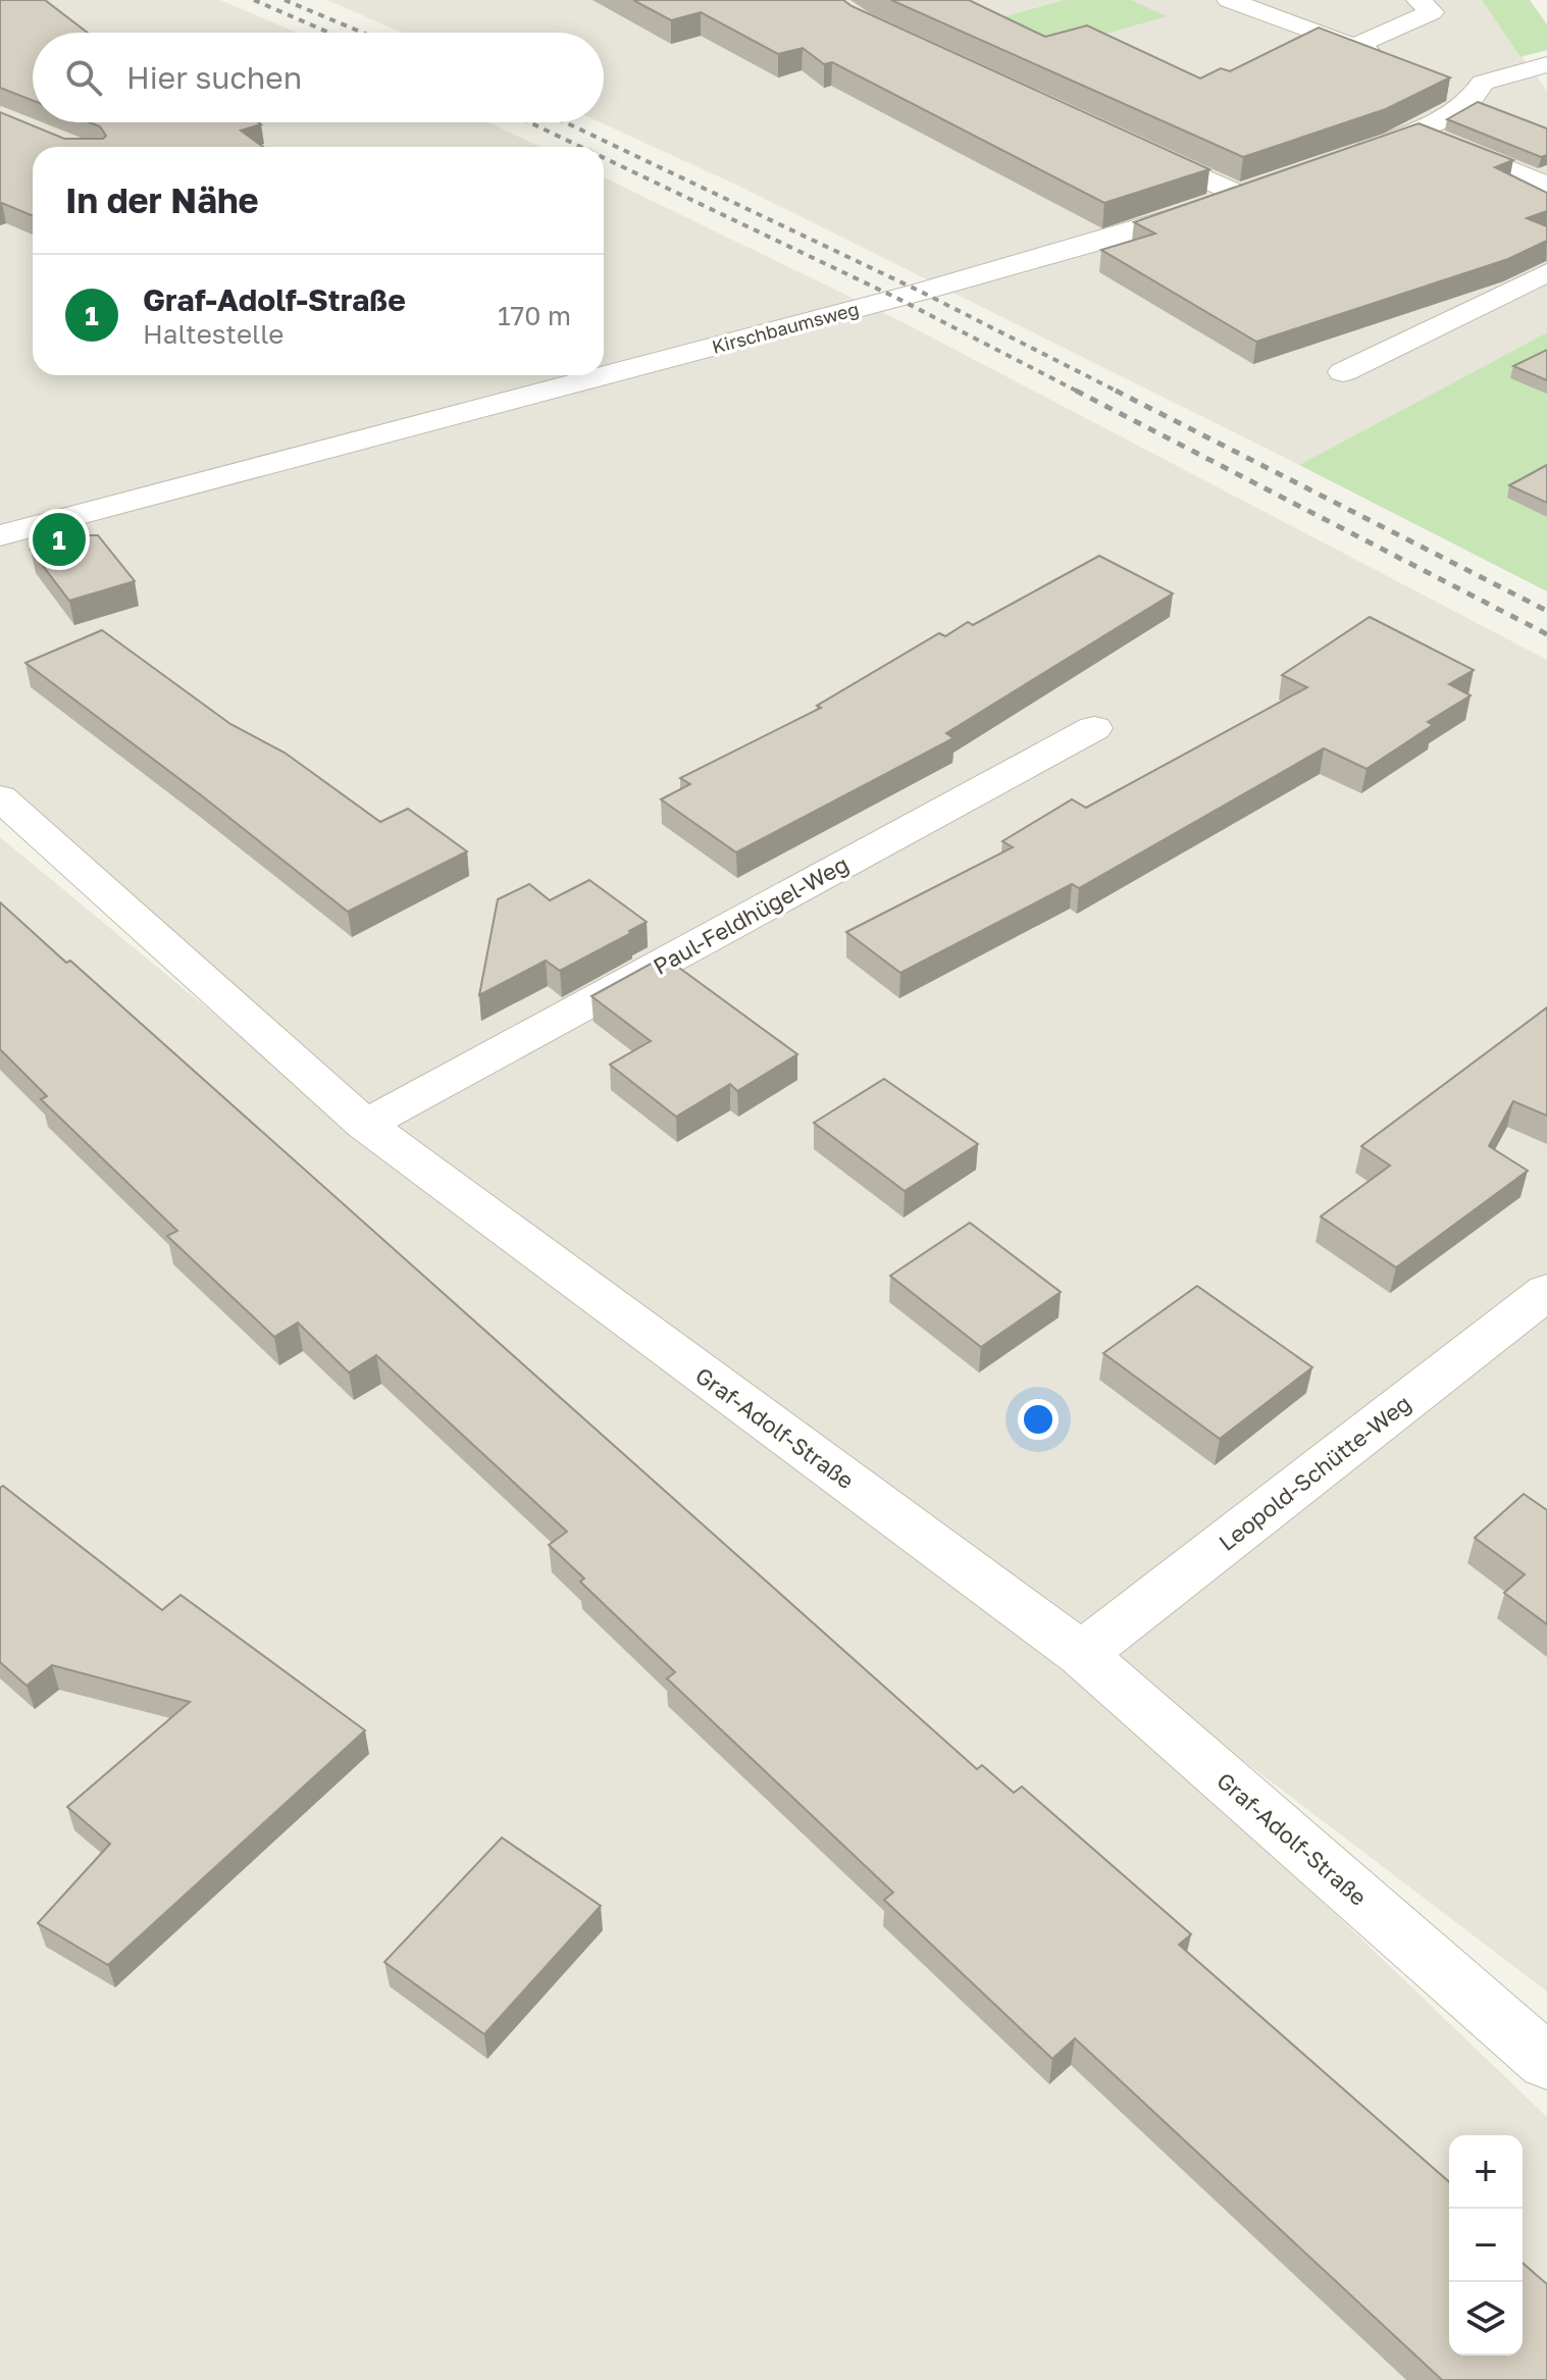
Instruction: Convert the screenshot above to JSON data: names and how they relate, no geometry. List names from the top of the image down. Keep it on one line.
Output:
{"streets":{"street":["Kirschbaumsweg","Paul-Feldhügel-Weg","Graf-Adolf-Straße","Leopold-Schütte-Weg"]},"crossings":[["Paul-Feldhügel-Weg","Graf-Adolf-Straße"],["Graf-Adolf-Straße","Leopold-Schütte-Weg"]],"page":{"search":"Hier suchen","heading":"In der Nähe","list":[{"mark":"1","name":"Graf-Adolf-Straße","note":"Haltestelle","value":"170 m"}],"pins":"1","map_buttons":["+","−"]}}
